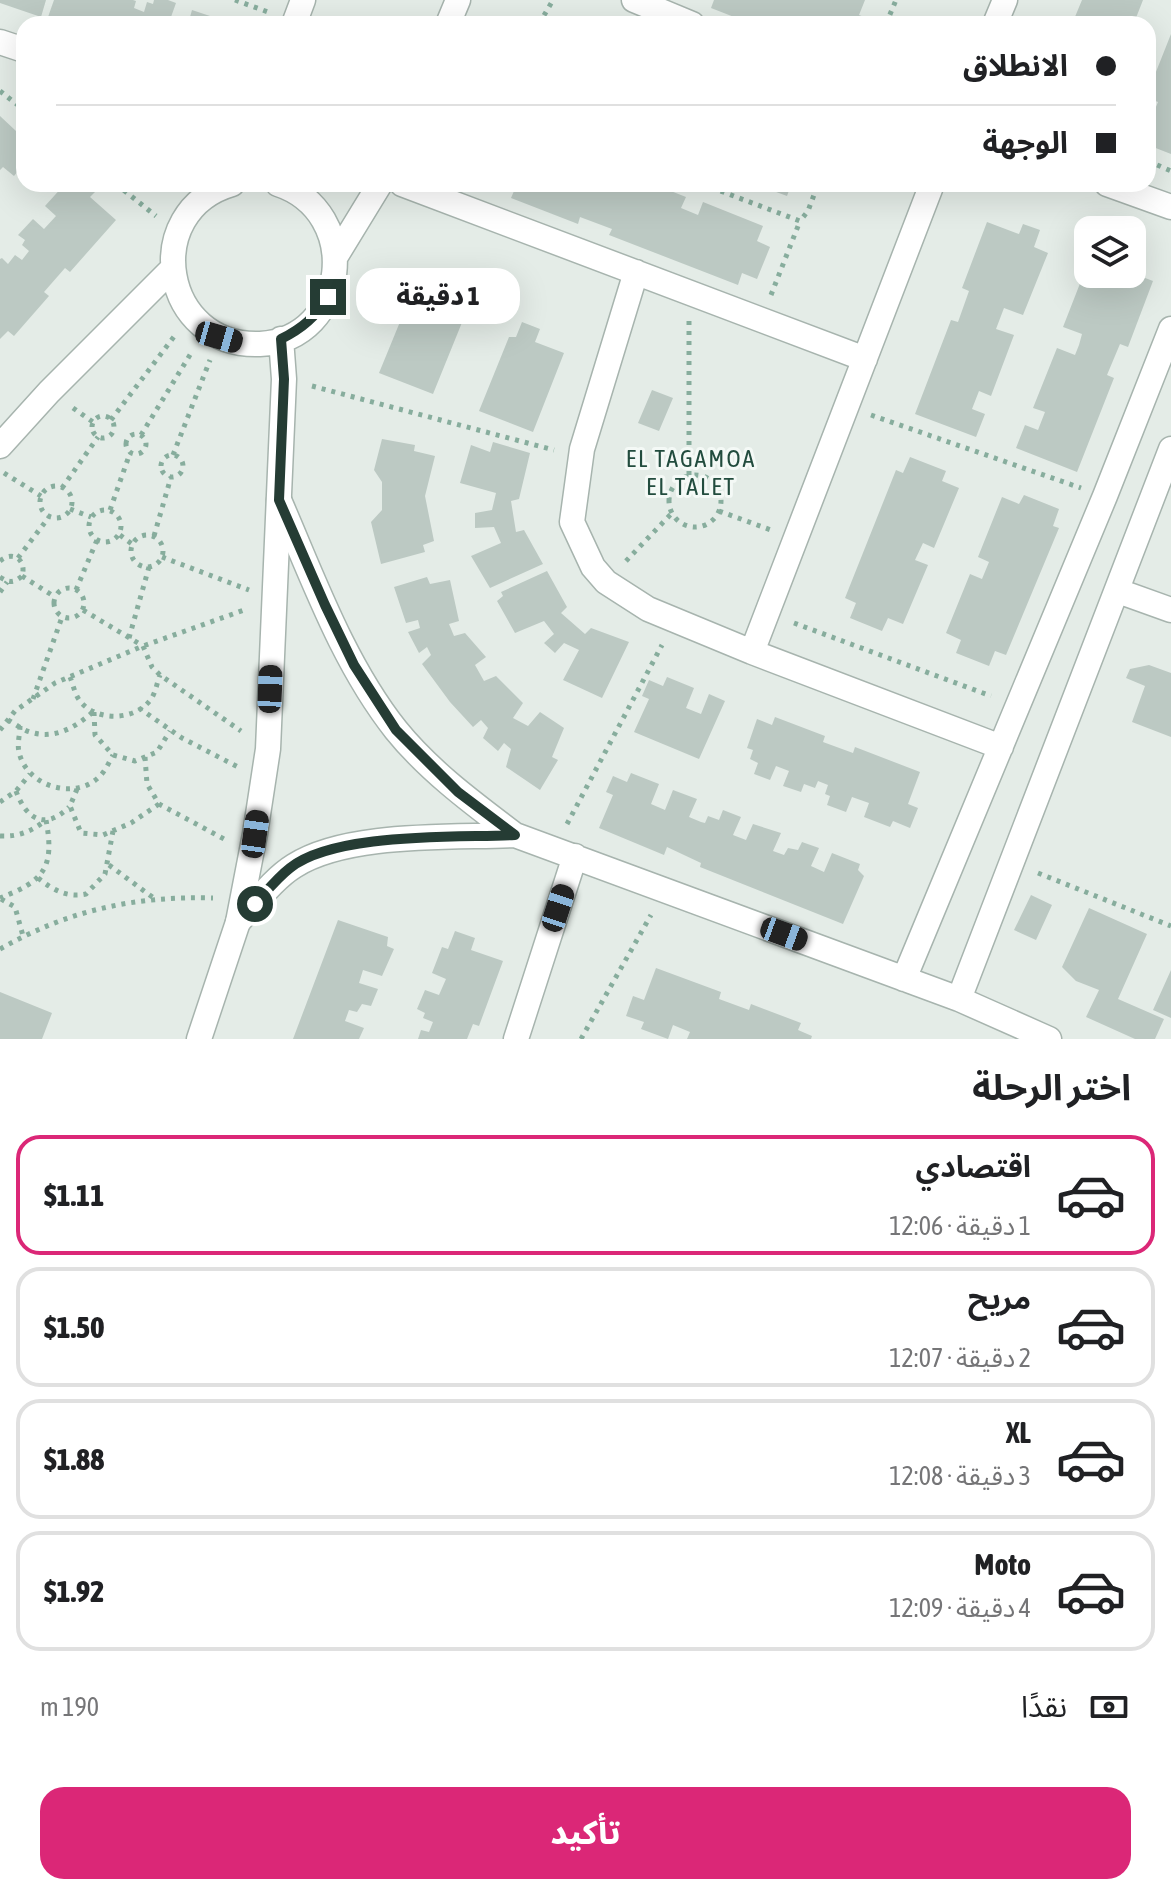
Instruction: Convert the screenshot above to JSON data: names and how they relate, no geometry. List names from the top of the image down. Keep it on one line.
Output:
{"districts":["EL TAGAMOA EL TALET"],"page":{"banner":["الانطلاق","الوجهة"],"bubble":"1 دقيقة","heading":"اختر الرحلة","list":[{"name":"اقتصادي","note":"1 دقيقة · 12:06","value":"$1.11"},{"name":"مريح","note":"2 دقيقة · 12:07","value":"$1.50"},{"name":"XL","note":"3 دقيقة · 12:08","value":"$1.88"},{"name":"Moto","note":"4 دقيقة · 12:09","value":"$1.92"}],"pay":["نقدًا","190 m"],"buttons":"تأكيد"}}
